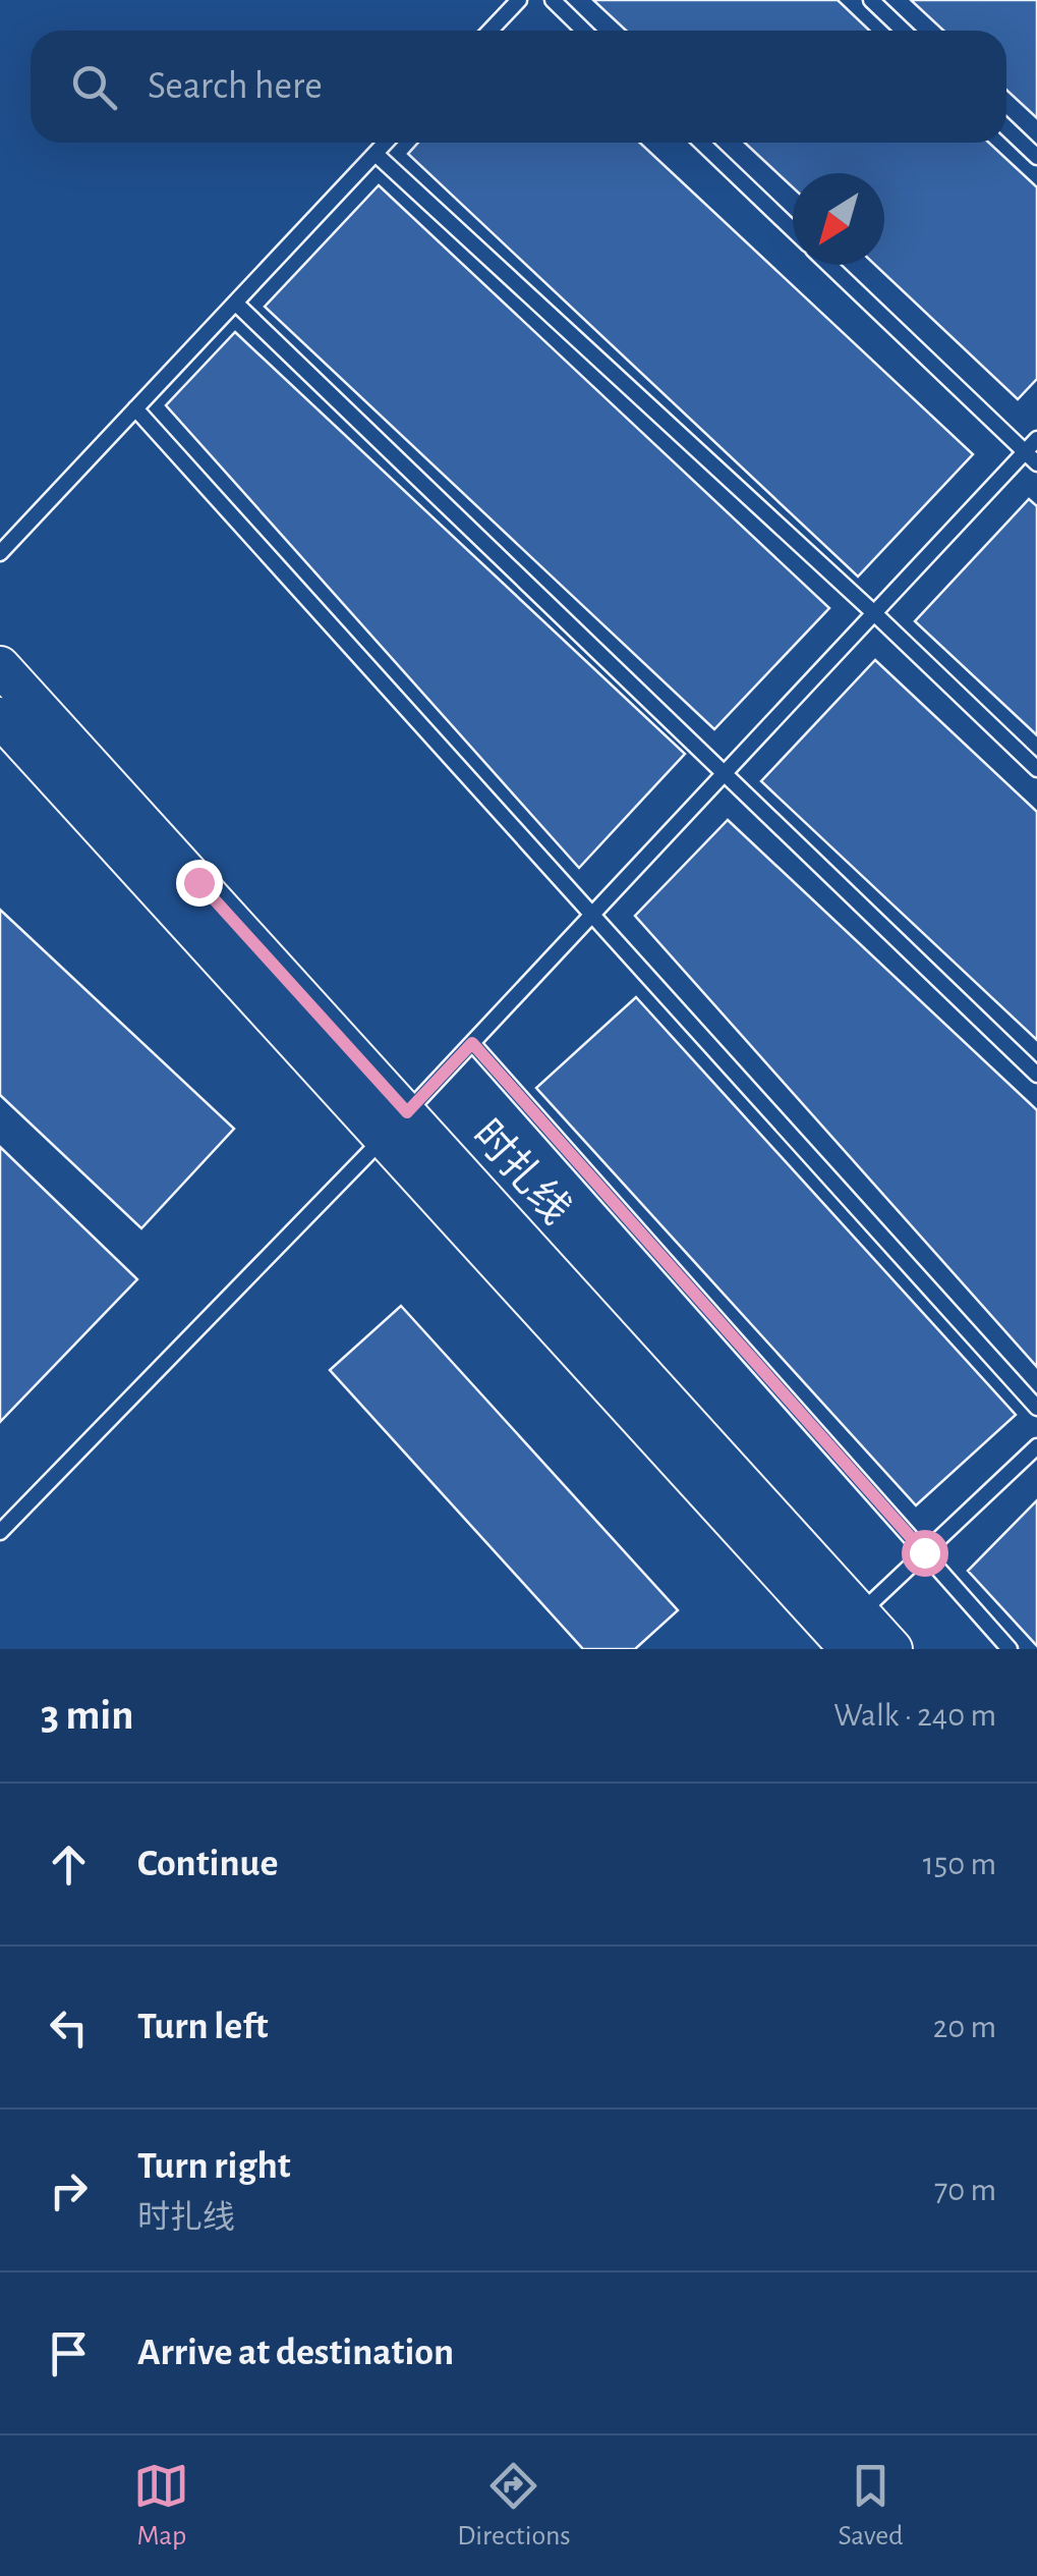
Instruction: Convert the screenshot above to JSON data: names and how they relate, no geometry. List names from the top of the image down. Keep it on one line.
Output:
{"streets":{"main road":["时扎线"]},"north":"bottom left","page":{"search":"Search here","heading":["3 min","Walk · 240 m"],"list":[["Continue","150 m"],["Turn left","20 m"],["Turn right","时扎线","70 m"],"Arrive at destination"],"nav":["Map","Directions","Saved"]}}
